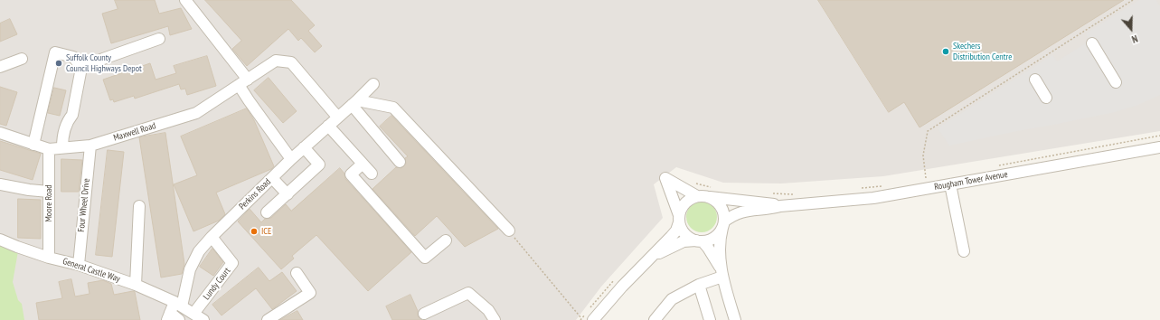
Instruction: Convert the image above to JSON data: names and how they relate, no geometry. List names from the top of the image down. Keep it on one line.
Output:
{"streets":{"street":["Maxwell Road","Rougham Tower Avenue","Perkins Road","Moore Road","Four Wheel Drive","General Castle Way","Lundy Court"]},"crossings":[["Maxwell Road","Perkins Road"],["Maxwell Road","Moore Road"],["Maxwell Road","Four Wheel Drive"],["Perkins Road","General Castle Way"],["Perkins Road","Lundy Court"],["Moore Road","General Castle Way"],["Four Wheel Drive","General Castle Way"],["General Castle Way","Lundy Court"]],"places":["Skechers Distribution Centre","Suffolk County Council Highways Depot","ICE"],"north":"bottom"}
